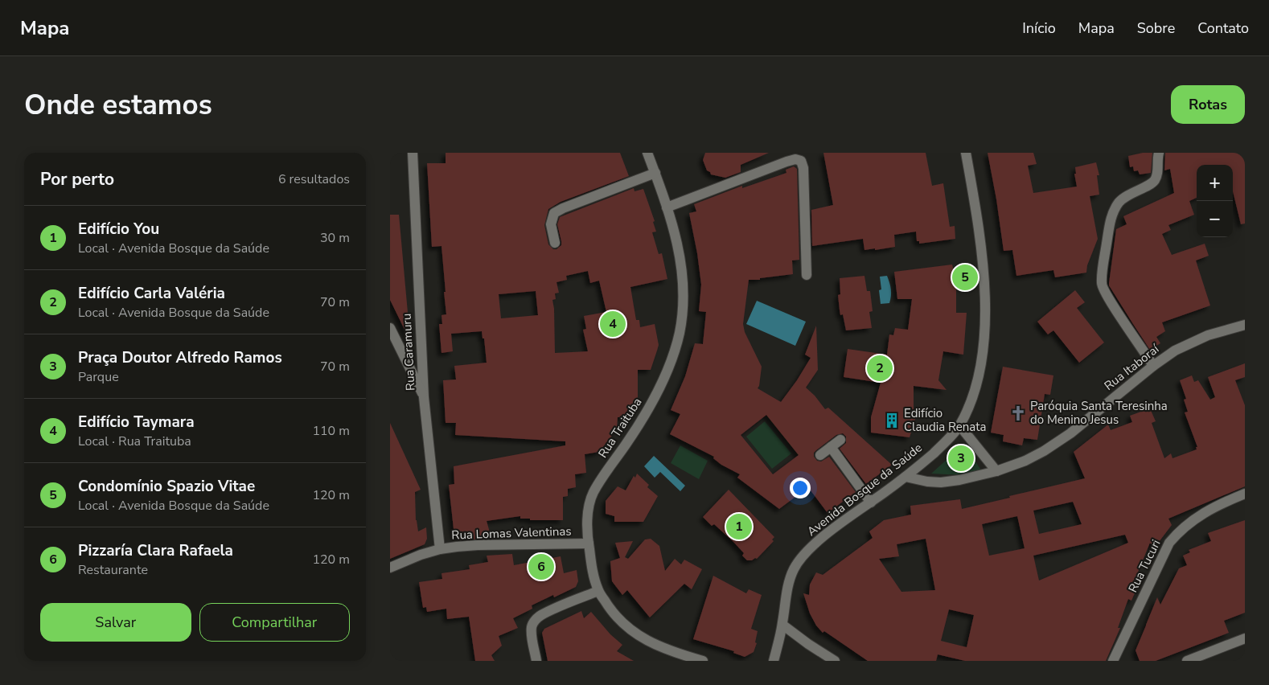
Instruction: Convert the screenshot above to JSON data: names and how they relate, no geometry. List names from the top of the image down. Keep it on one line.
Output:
{"streets":{"street":["Rua Caramuru","Rua Itaboraí","Rua Traituba","Avenida Bosque da Saúde","Rua Lomas Valentinas","Rua Tucuri"]},"crossings":[["Rua Caramuru","Rua Lomas Valentinas"],["Rua Itaboraí","Avenida Bosque da Saúde"],["Rua Traituba","Rua Lomas Valentinas"]],"places":{"church":["Paróquia Santa Teresinha do Menino Jesus"],"building":["Edifício Claudia Renata"]},"page":{"header":"Mapa","nav":["Início","Mapa","Sobre","Contato"],"buttons":["Rotas",["Salvar","Compartilhar"]],"title":"Onde estamos","heading":["Por perto","6 resultados"],"map_buttons":["+","−"],"list":[{"mark":"1","name":"Edifício You","note":"Local · Avenida Bosque da Saúde","value":"30 m"},{"mark":"2","name":"Edifício Carla Valéria","note":"Local · Avenida Bosque da Saúde","value":"70 m"},{"mark":"3","name":"Praça Doutor Alfredo Ramos","note":"Parque","value":"70 m"},{"mark":"4","name":"Edifício Taymara","note":"Local · Rua Traituba","value":"110 m"},{"mark":"5","name":"Condomínio Spazio Vitae","note":"Local · Avenida Bosque da Saúde","value":"120 m"},{"mark":"6","name":"Pizzaría Clara Rafaela","note":"Restaurante","value":"120 m"}],"pins":["5","4","2","3","1","6"]}}
